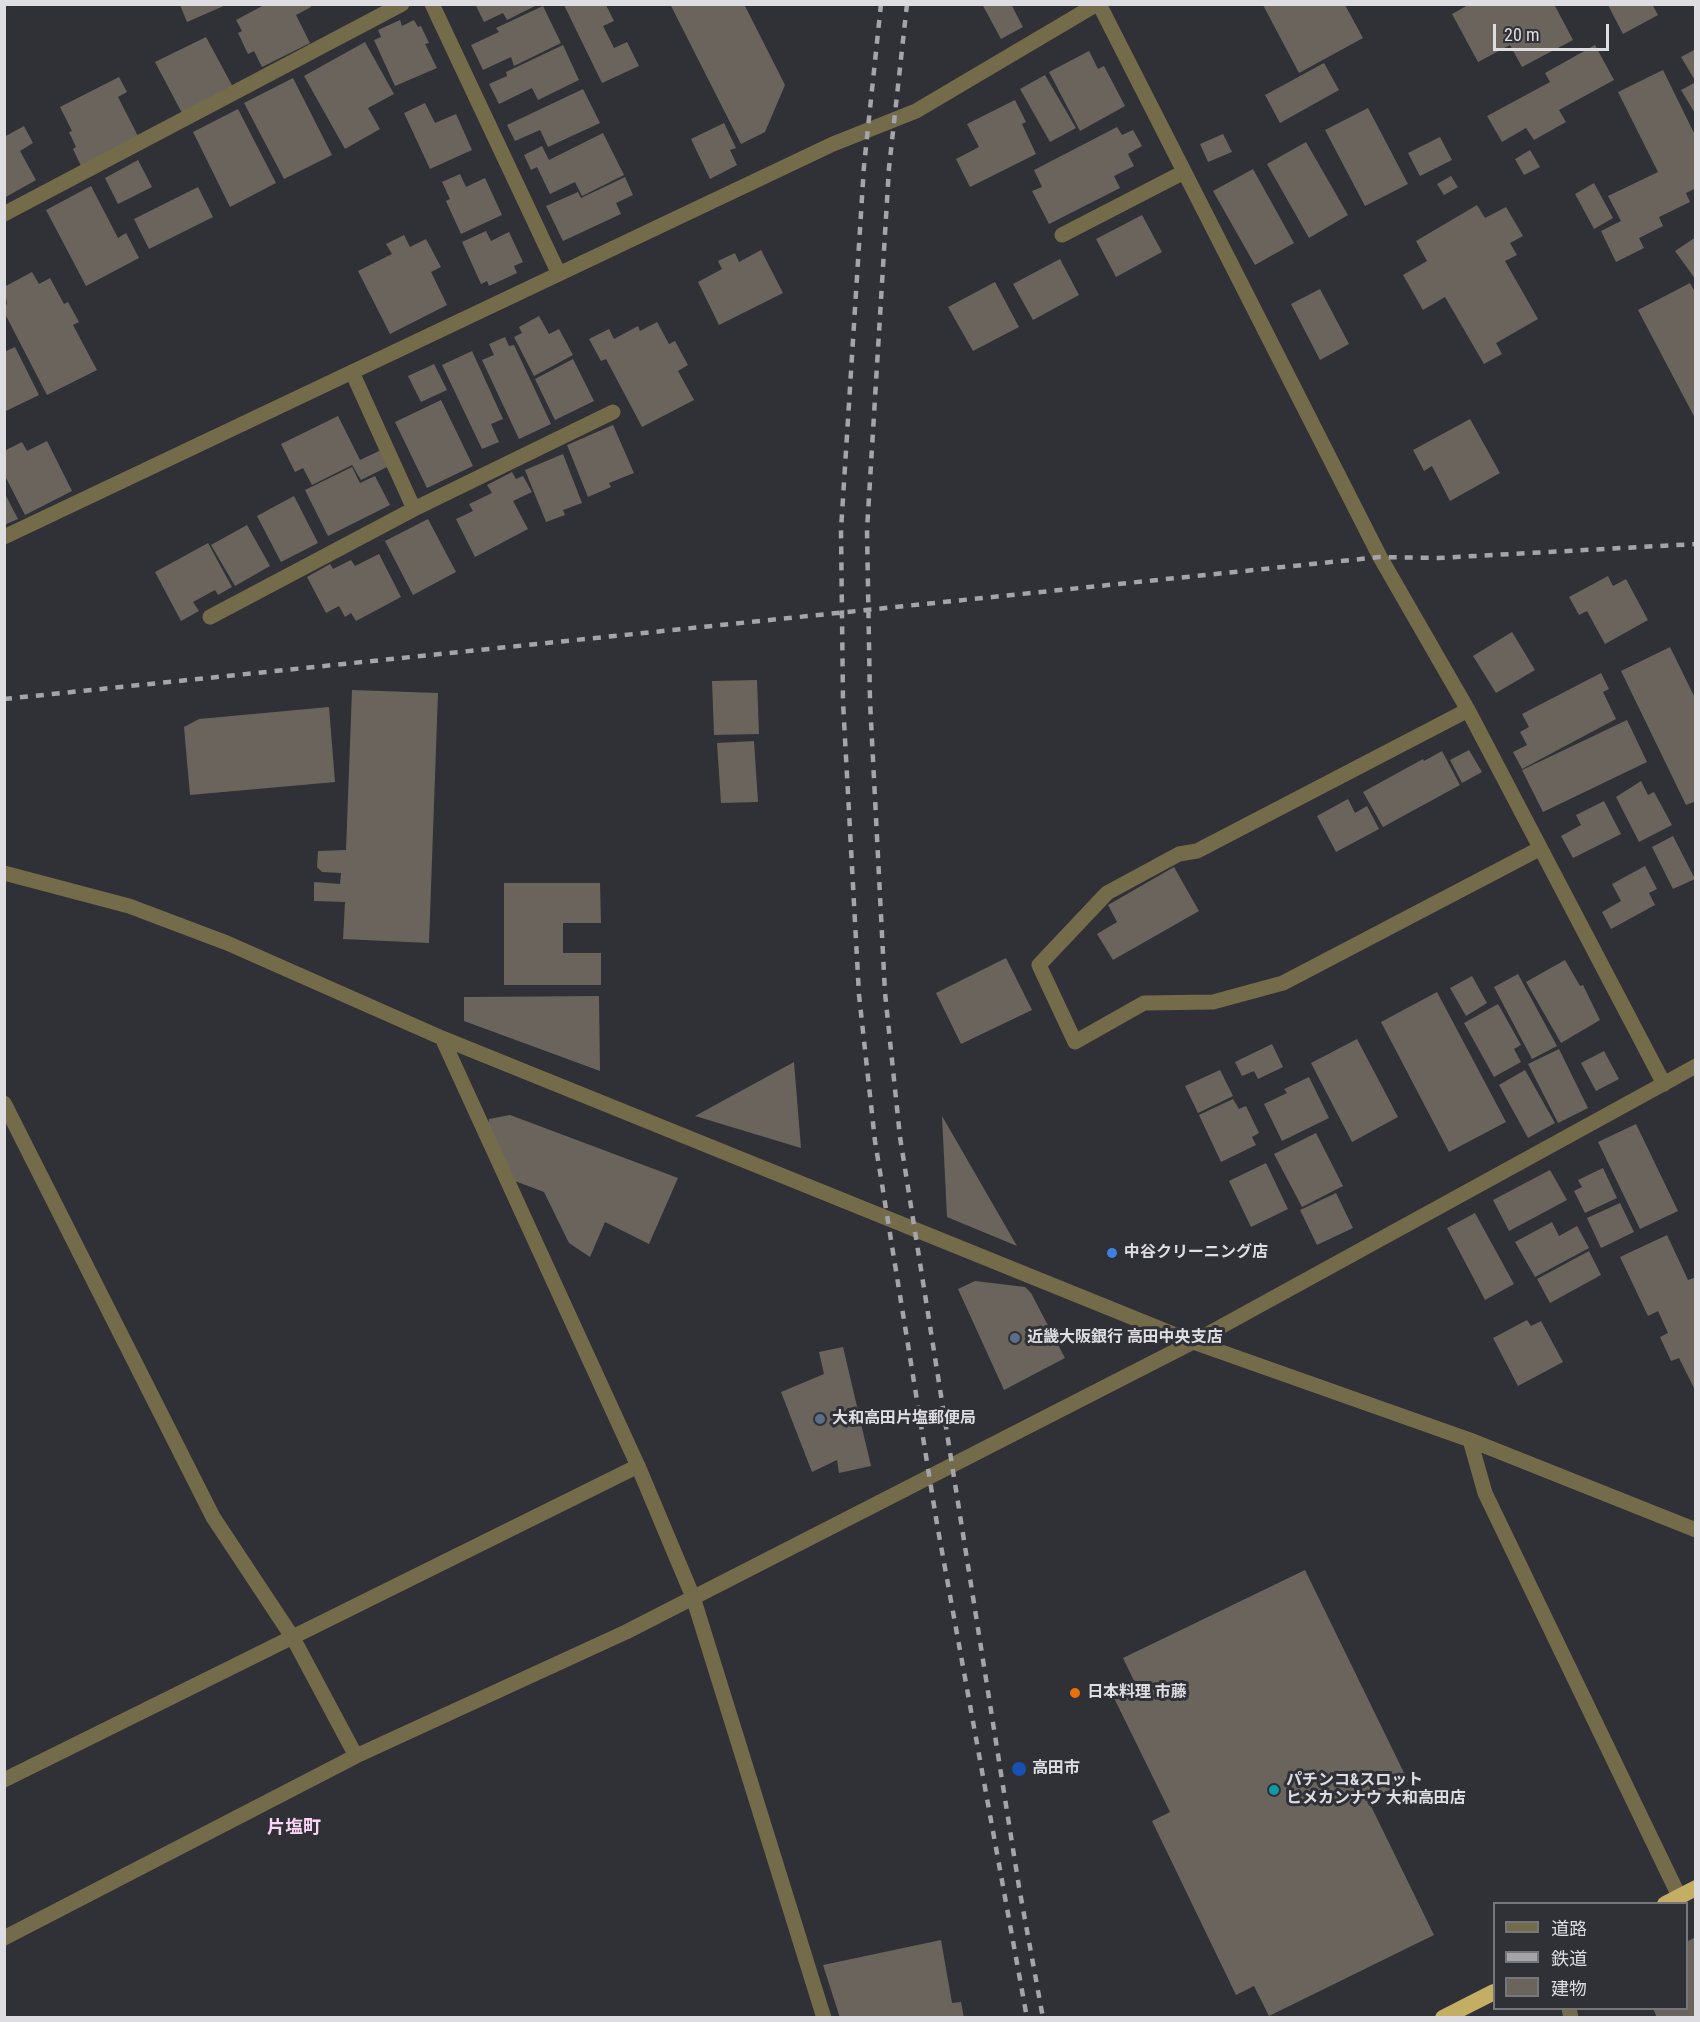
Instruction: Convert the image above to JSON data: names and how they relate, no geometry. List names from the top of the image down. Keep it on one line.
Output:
{"districts":["片塩町"],"places":["中谷クリーニング店","近畿大阪銀行 高田中央支店","大和高田片塩郵便局","日本料理 市藤","高田市","パチンコ&スロット ヒメカンナウ 大和高田店"],"legend":["道路","鉄道","建物"],"scale_bar":"20 m"}
